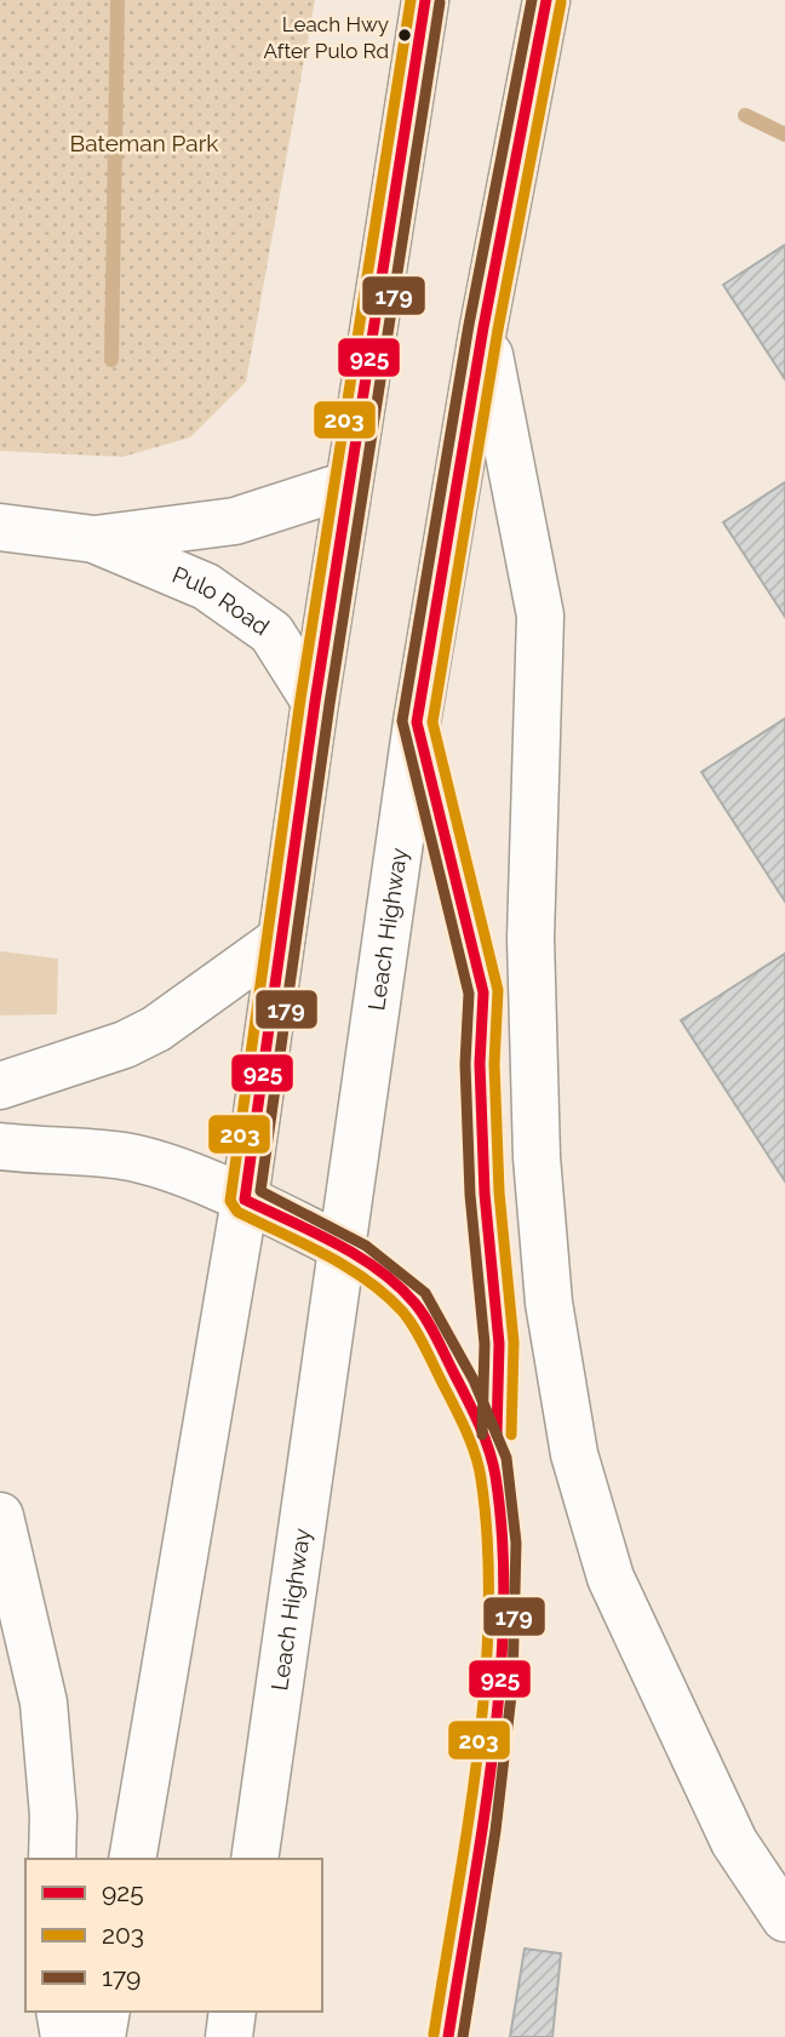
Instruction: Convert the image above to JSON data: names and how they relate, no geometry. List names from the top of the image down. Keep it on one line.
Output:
{"streets":{"main road":["Pulo Road","Leach Highway"]},"parks":["Bateman Park"],"places":["Leach Hwy After Pulo Rd"],"lines":["transit line 925","transit line 203","transit line 179"],"legend":["925","203","179"]}
